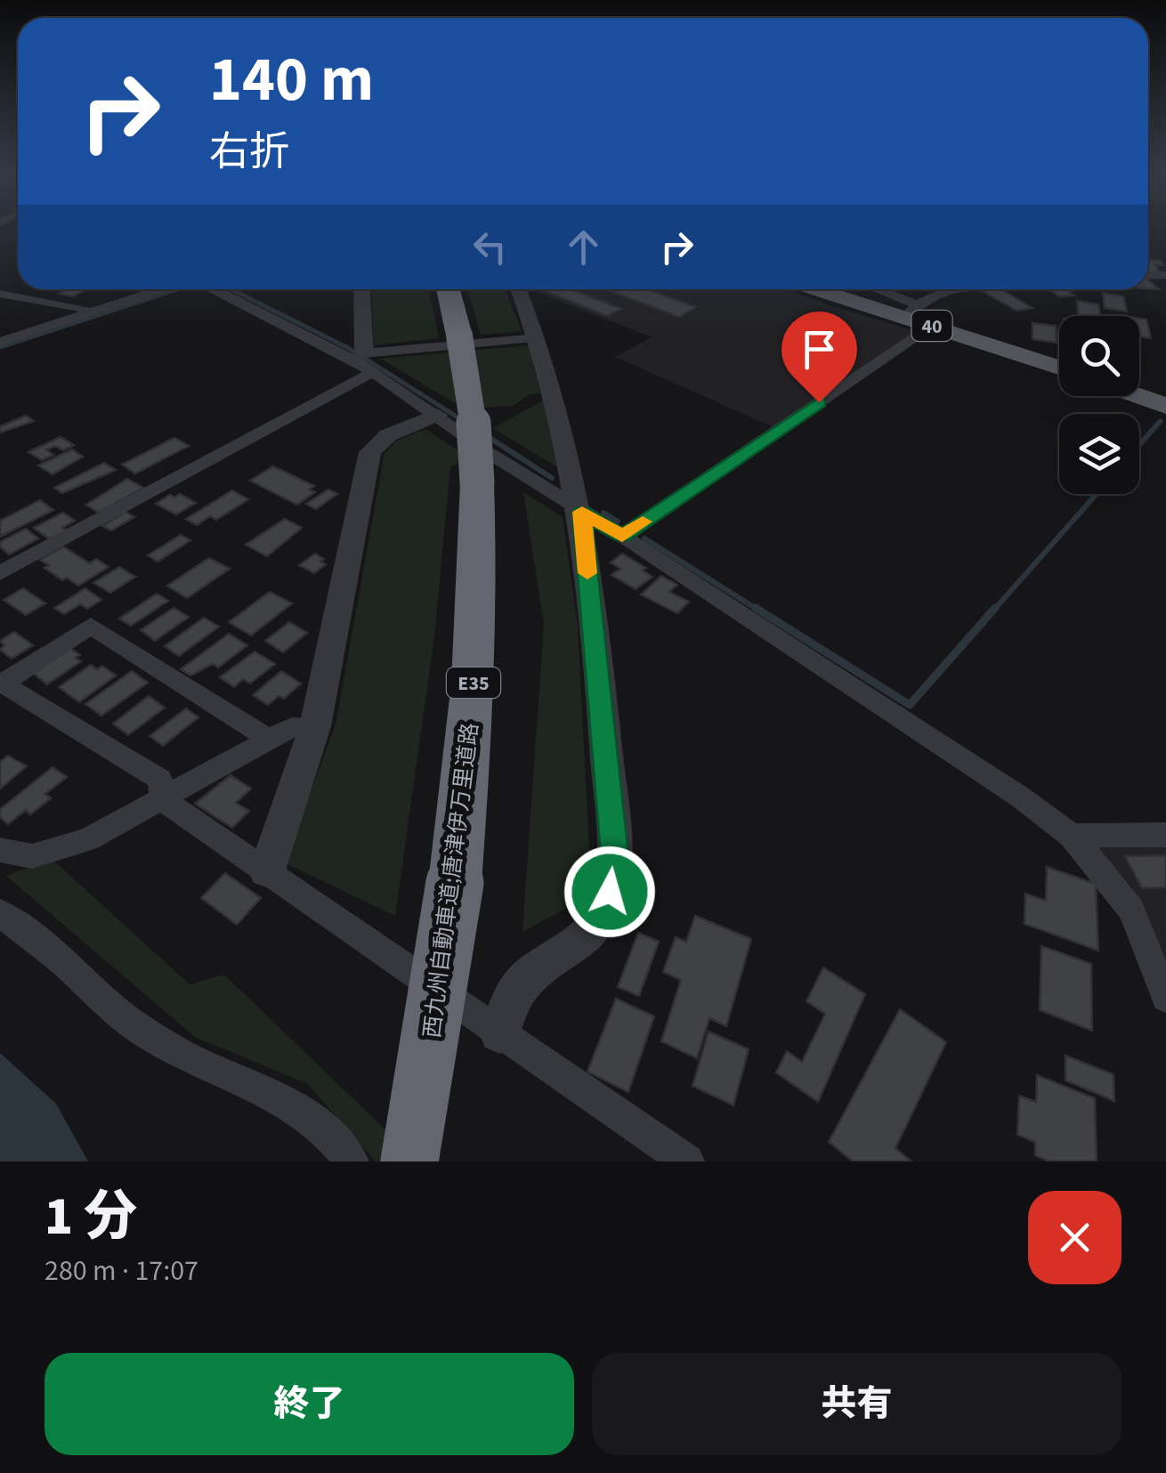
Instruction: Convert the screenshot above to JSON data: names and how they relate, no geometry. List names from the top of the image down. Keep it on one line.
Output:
{"streets":{"highway":["E35","西九州自動車道;唐津伊万里道路"],"main road":["40"]},"page":{"turn":["140 m","右折"],"heading":["1 分","280 m · 17:07"],"buttons":["終了","共有"]}}
